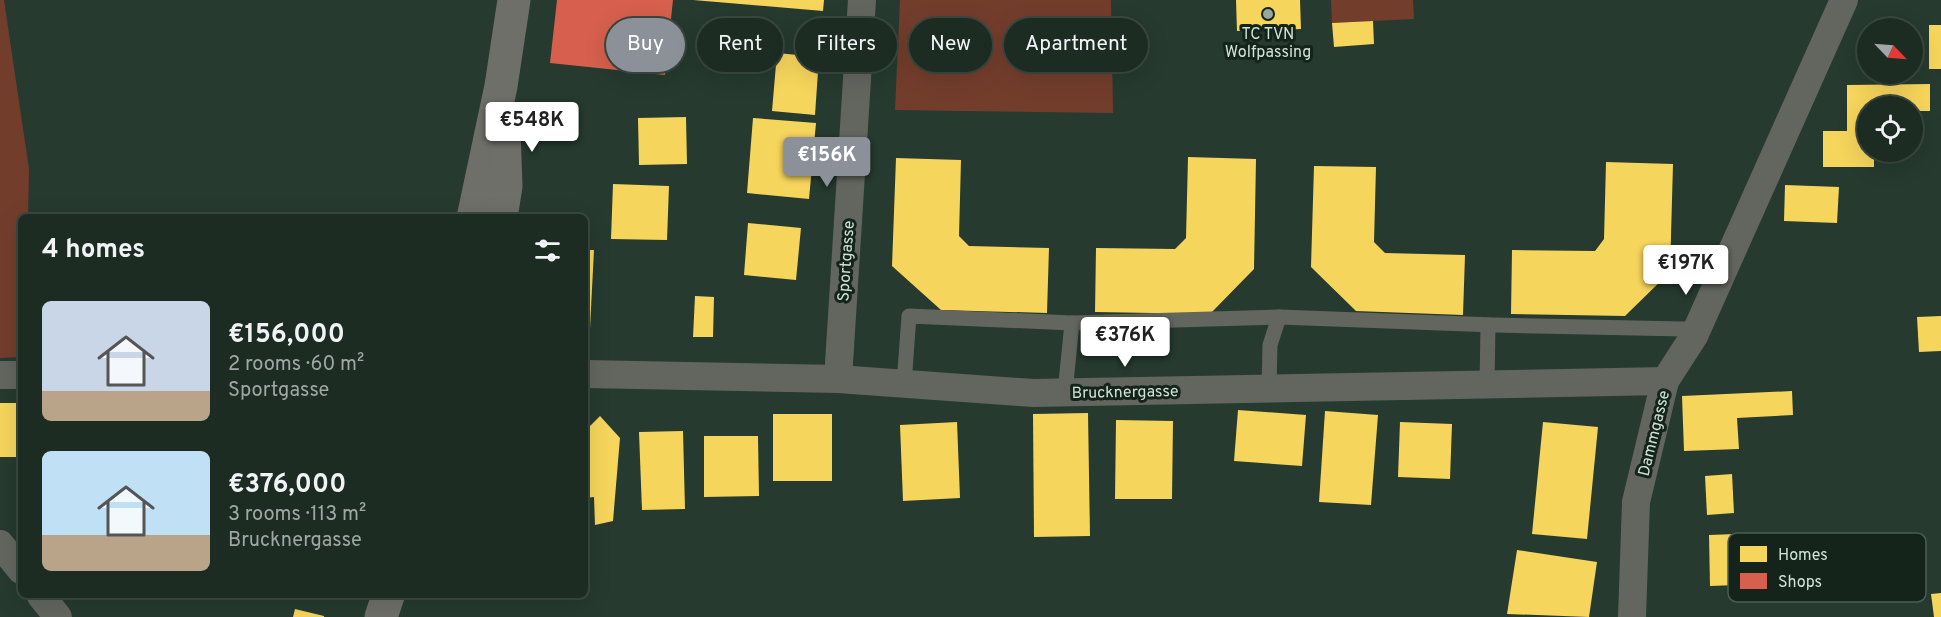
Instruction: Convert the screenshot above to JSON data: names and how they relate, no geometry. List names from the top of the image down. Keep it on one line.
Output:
{"streets":{"street":["Sportgasse","Brucknergasse","Dammgasse"]},"crossings":[["Sportgasse","Brucknergasse"],["Brucknergasse","Dammgasse"]],"places":["TC TVN Wolfpassing"],"legend":["Homes","Shops"],"north":"bottom right","page":{"chip":["Buy","Rent","Filters","New","Apartment"],"price":["€548K","€156K","€197K","€376K"],"heading":"4 homes","list":[{"name":"€156,000","note":"2 rooms · 60 m² · Sportgasse"},{"name":"€376,000","note":"3 rooms · 113 m² · Brucknergasse"}]}}
